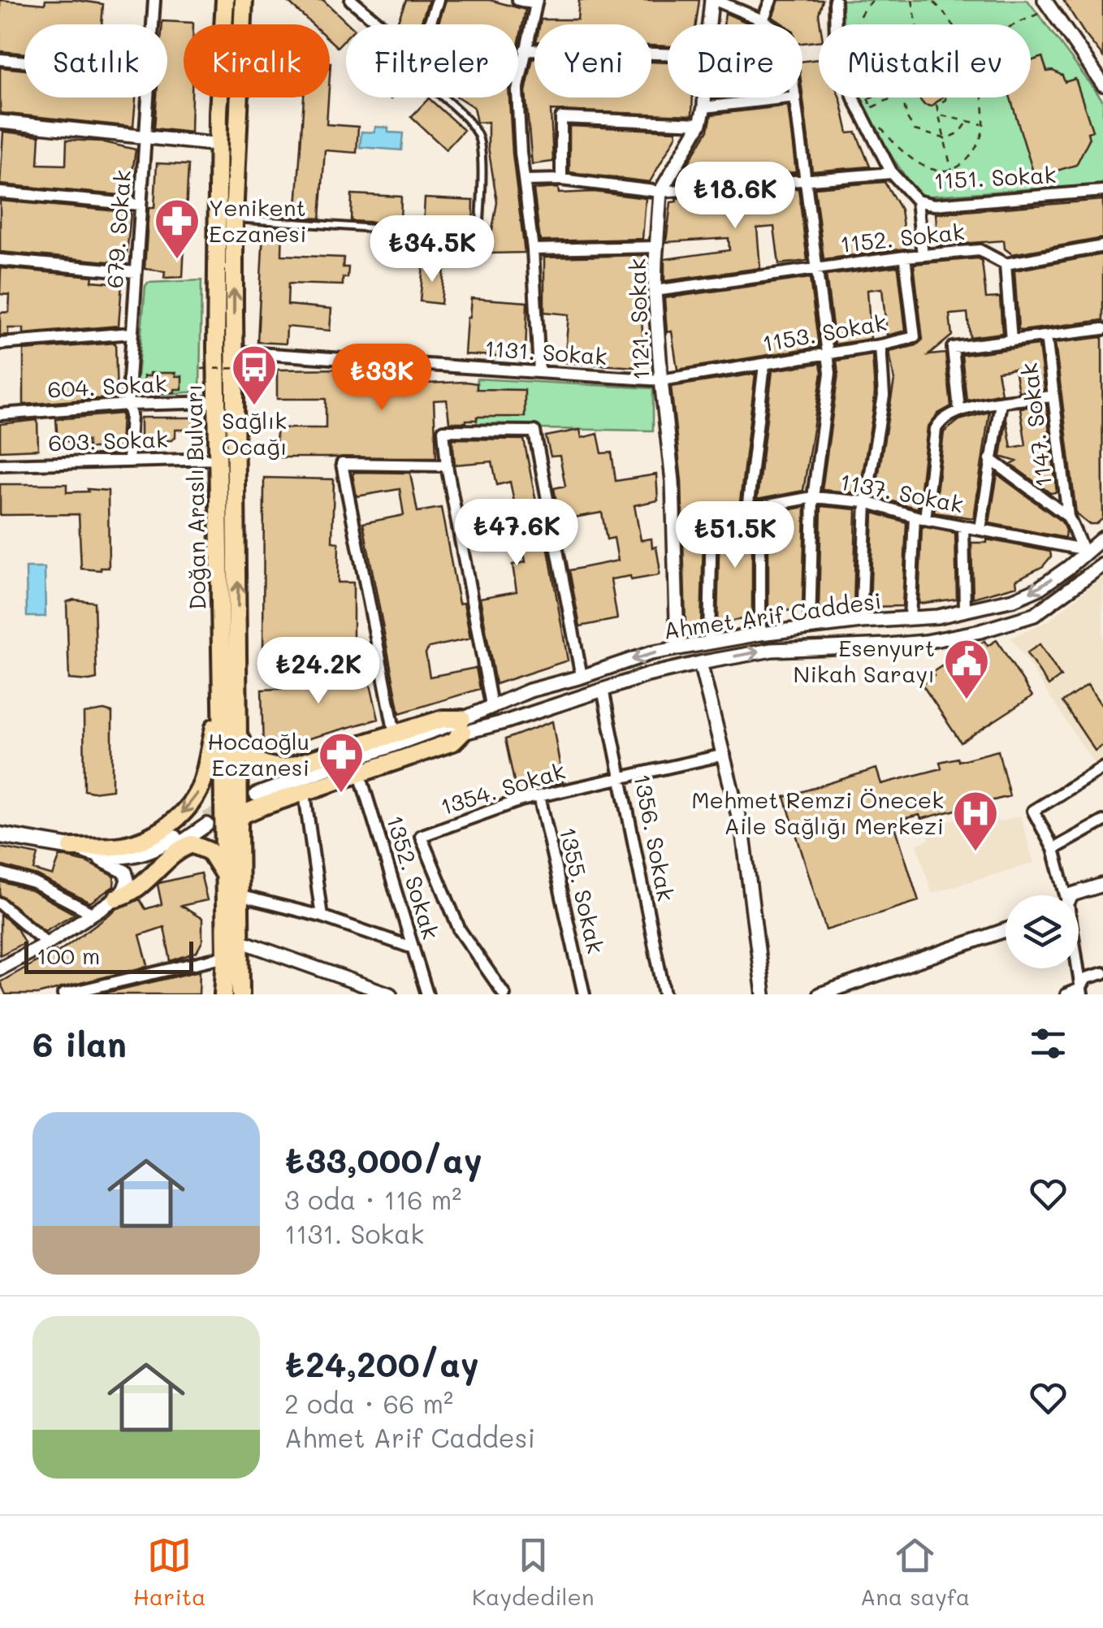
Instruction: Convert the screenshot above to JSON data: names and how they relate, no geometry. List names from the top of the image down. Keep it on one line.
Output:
{"streets":{"main road":["Doğan Araslı Bulvarı"],"street":["1151. Sokak","679. Sokak","1152. Sokak","1121. Sokak","1153. Sokak","1131. Sokak","604. Sokak","1147. Sokak","603. Sokak","1137. Sokak","Ahmet Arif Caddesi","1354. Sokak","1356. Sokak","1352. Sokak","1355. Sokak"]},"crossings":[["679. Sokak","604. Sokak"],["679. Sokak","603. Sokak"],["1152. Sokak","1121. Sokak"],["1152. Sokak","1153. Sokak"],["1121. Sokak","1153. Sokak"],["1121. Sokak","1131. Sokak"],["1121. Sokak","Ahmet Arif Caddesi"],["1153. Sokak","1131. Sokak"],["1131. Sokak","Doğan Araslı Bulvarı"],["604. Sokak","Doğan Araslı Bulvarı"],["1147. Sokak","1137. Sokak"],["1147. Sokak","Ahmet Arif Caddesi"],["603. Sokak","Doğan Araslı Bulvarı"],["1137. Sokak","Ahmet Arif Caddesi"],["Ahmet Arif Caddesi","1356. Sokak"],["1354. Sokak","1356. Sokak"],["1354. Sokak","1355. Sokak"]],"places":{"pharmacy":["Yenikent Eczanesi","Hocaoğlu Eczanesi"],"bus stop":["Sağlık Ocağı"],"public building":["Esenyurt Nikah Sarayı"],"hospital":["Mehmet Remzi Önecek Aile Sağlığı Merkezi"]},"scale_bar":"100 m","page":{"chip":["Satılık","Kiralık","Filtreler","Yeni","Daire","Müstakil ev"],"price":["₺18.6K","₺34.5K","₺33K","₺47.6K","₺51.5K","₺24.2K"],"scale":"100 m","heading":"6 ilan","list":[{"name":"₺33,000/ay","note":"3 oda · 116 m² · 1131. Sokak"},{"name":"₺24,200/ay","note":"2 oda · 66 m² · Ahmet Arif Caddesi"}],"tabs":["Harita","Kaydedilen","Ana sayfa"]}}
